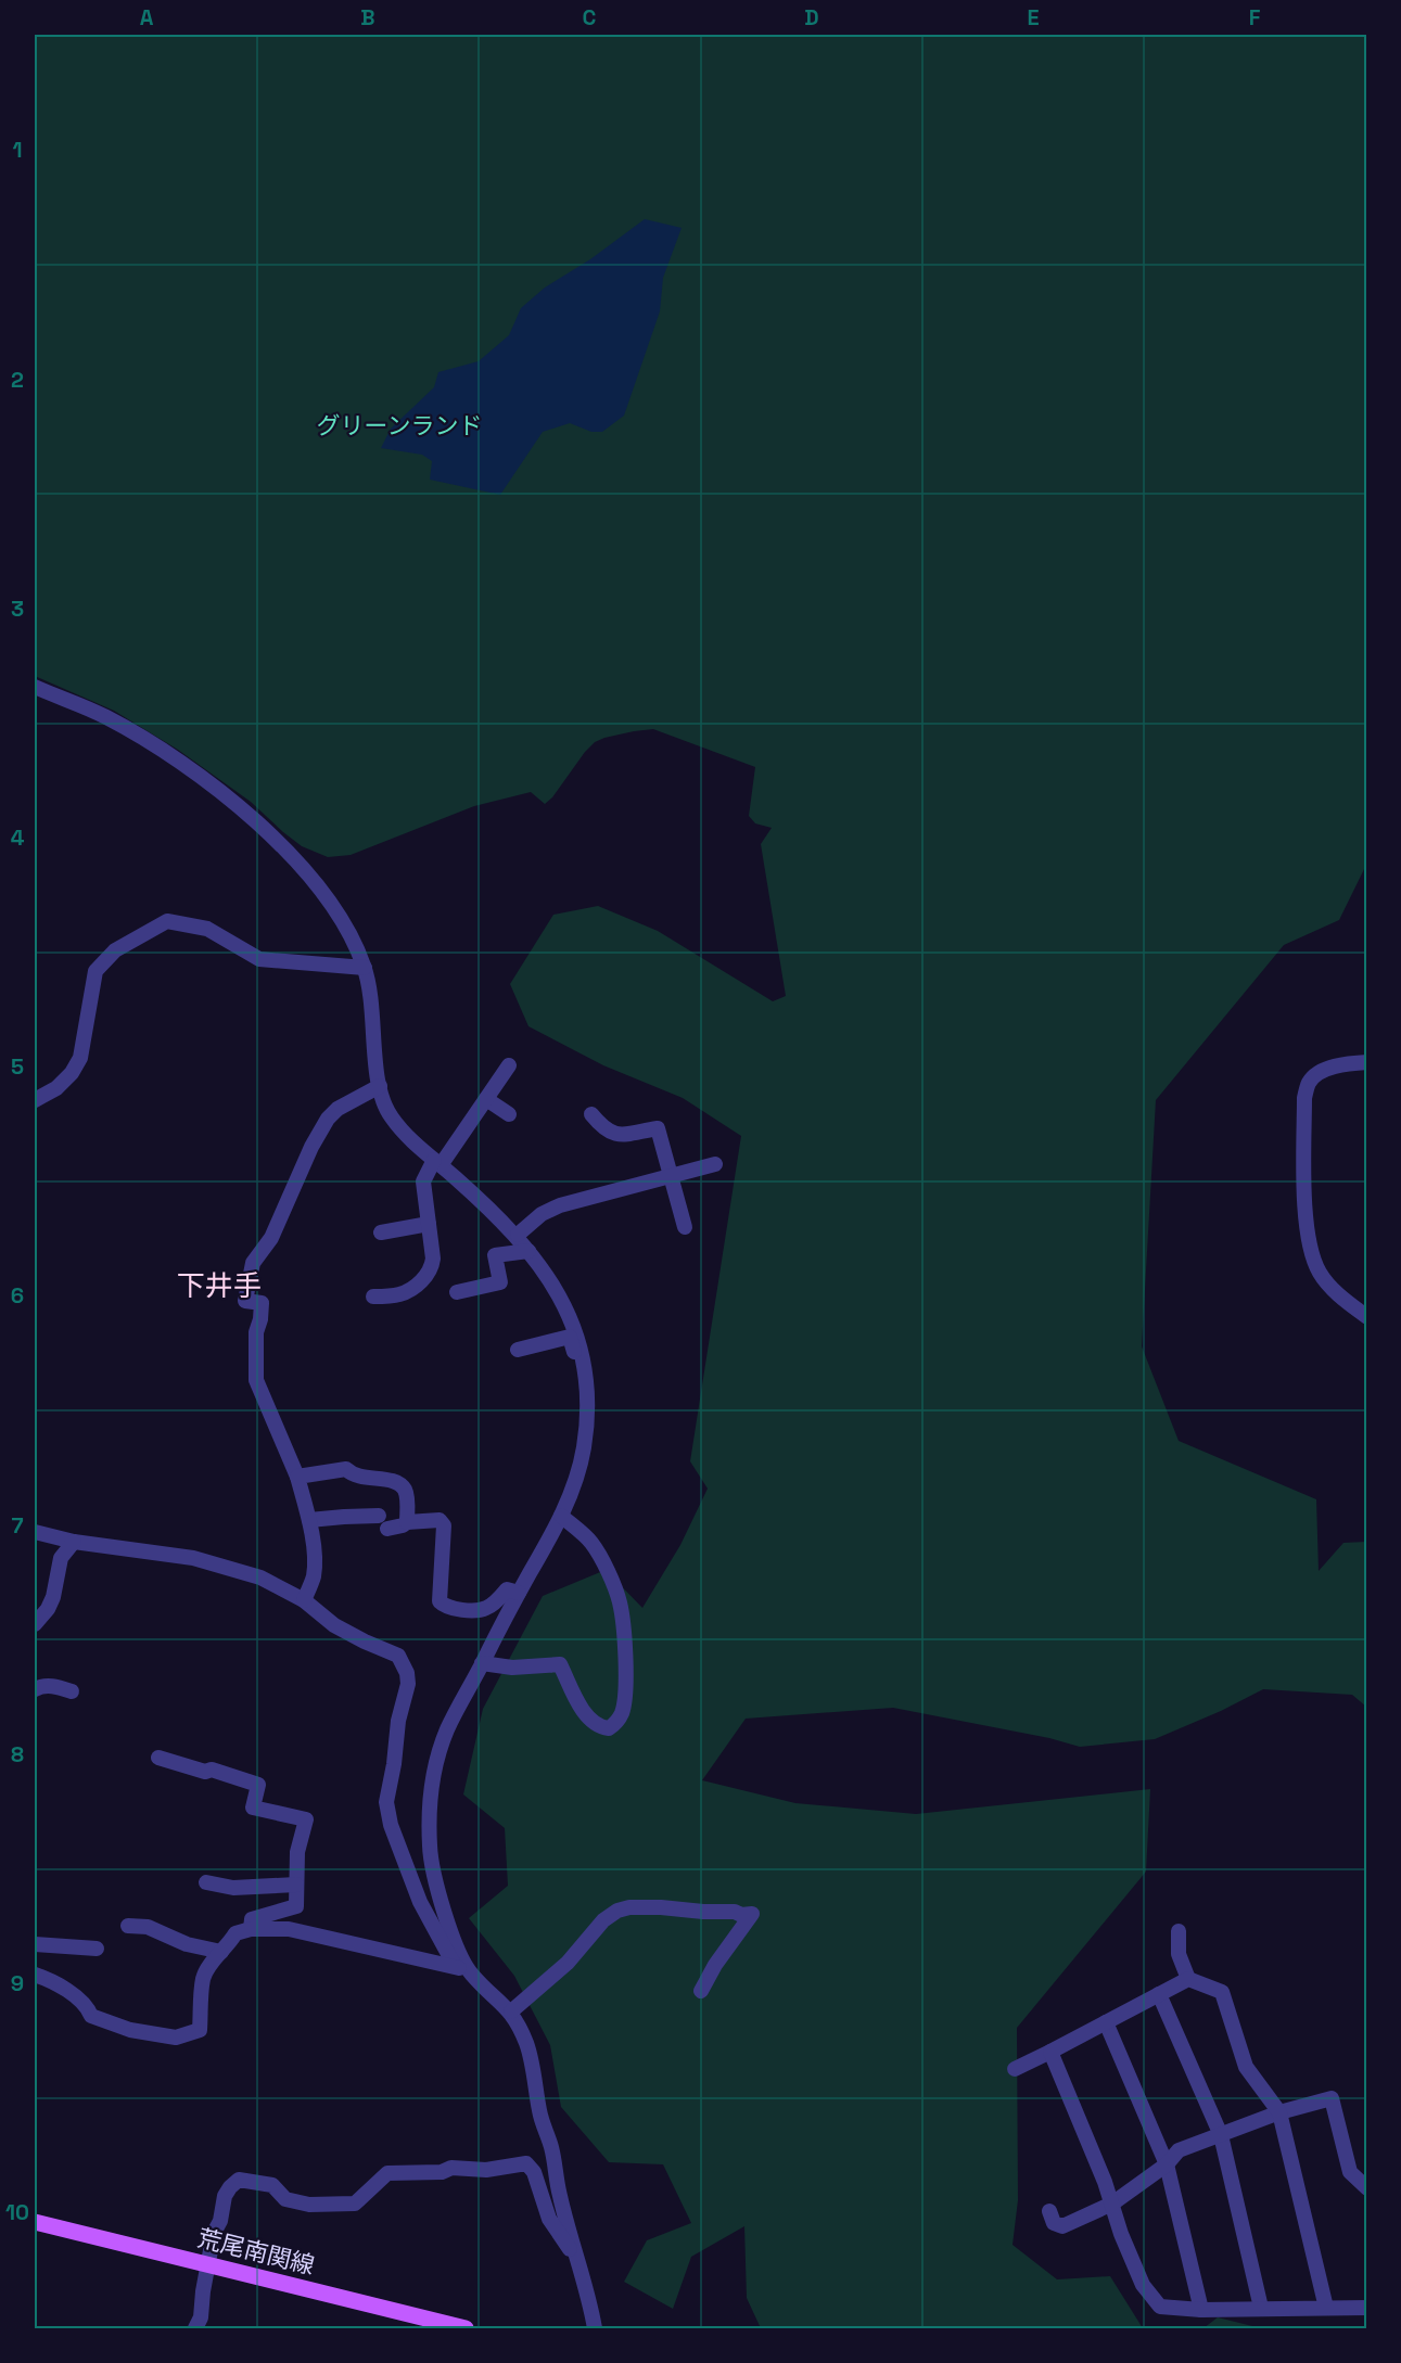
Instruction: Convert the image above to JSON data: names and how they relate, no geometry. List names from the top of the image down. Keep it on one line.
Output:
{"streets":{"main road":["荒尾南関線"]},"districts":["下井手"],"parks":["グリーンランド"],"grid":{"columns":["A","B","C","D","E","F"],"rows":["1","2","3","4","5","6","7","8","9","10"]}}
